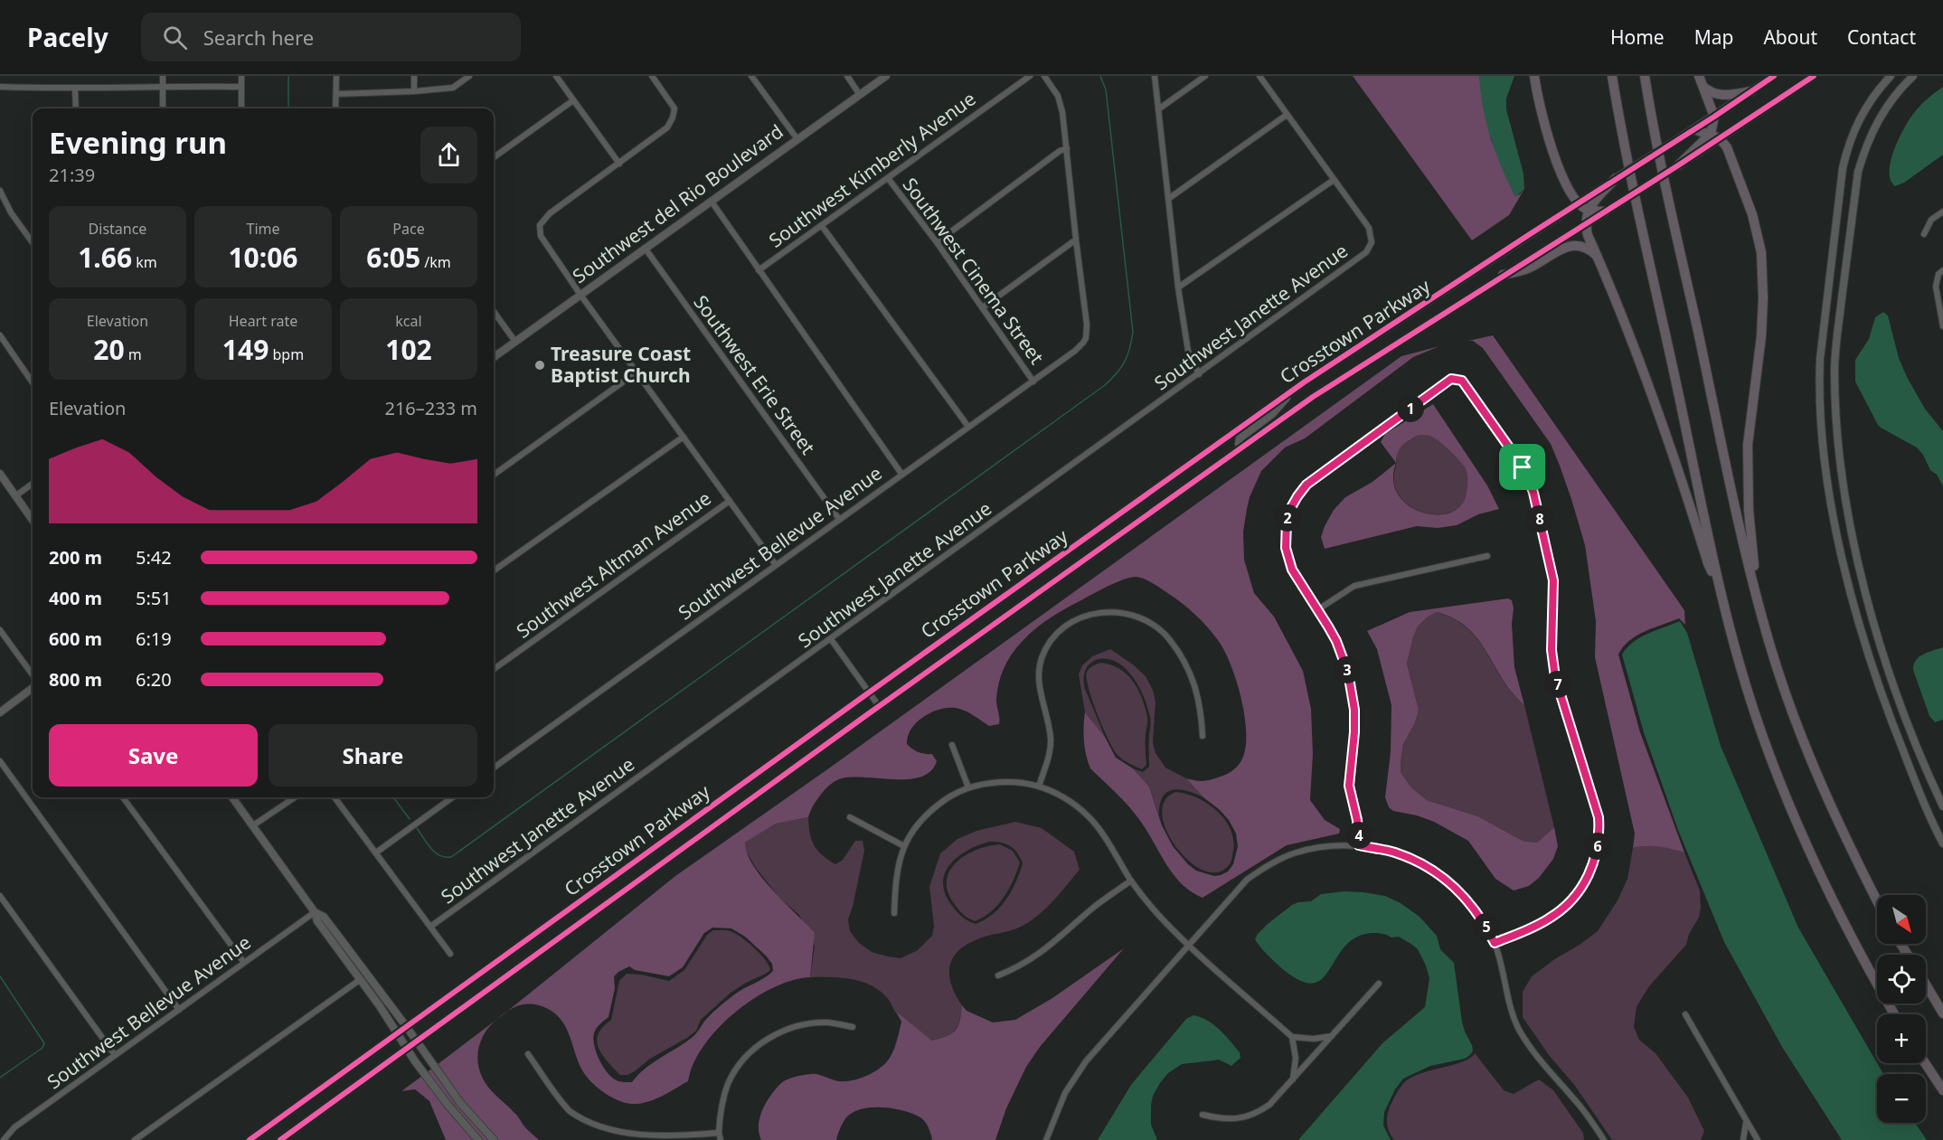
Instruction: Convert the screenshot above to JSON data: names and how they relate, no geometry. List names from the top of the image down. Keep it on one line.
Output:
{"streets":{"main road":["Southwest del Rio Boulevard","Crosstown Parkway"],"street":["Southwest Kimberly Avenue","Southwest Cinema Street","Southwest Janette Avenue","Southwest Erie Street","Southwest Bellevue Avenue","Southwest Altman Avenue"]},"crossings":[["Southwest Kimberly Avenue","Southwest Cinema Street"],["Southwest del Rio Boulevard","Southwest Erie Street"],["Southwest Cinema Street","Southwest Bellevue Avenue"],["Southwest Erie Street","Southwest Bellevue Avenue"]],"places":["Treasure Coast Baptist Church"],"north":"bottom right","page":{"header":"Pacely","search":"Search here","nav":["Home","Map","About","Contact"],"heading":["Evening run","21:39"],"stats":[["Distance","1.66 km"],["Time","10:06"],["Pace","6:05 /km"],["Elevation","20 m"],["Heart rate","149 bpm"],["kcal","102"]],"chart":["Elevation","216–233 m"],"pins":["1","2","8","3","7","4","6","5"],"list":[{"name":"200 m","note":"5:42"},{"name":"400 m","note":"5:51"},{"name":"600 m","note":"6:19"},{"name":"800 m","note":"6:20"}],"buttons":["Save","Share"],"map_buttons":["+","−"]}}
